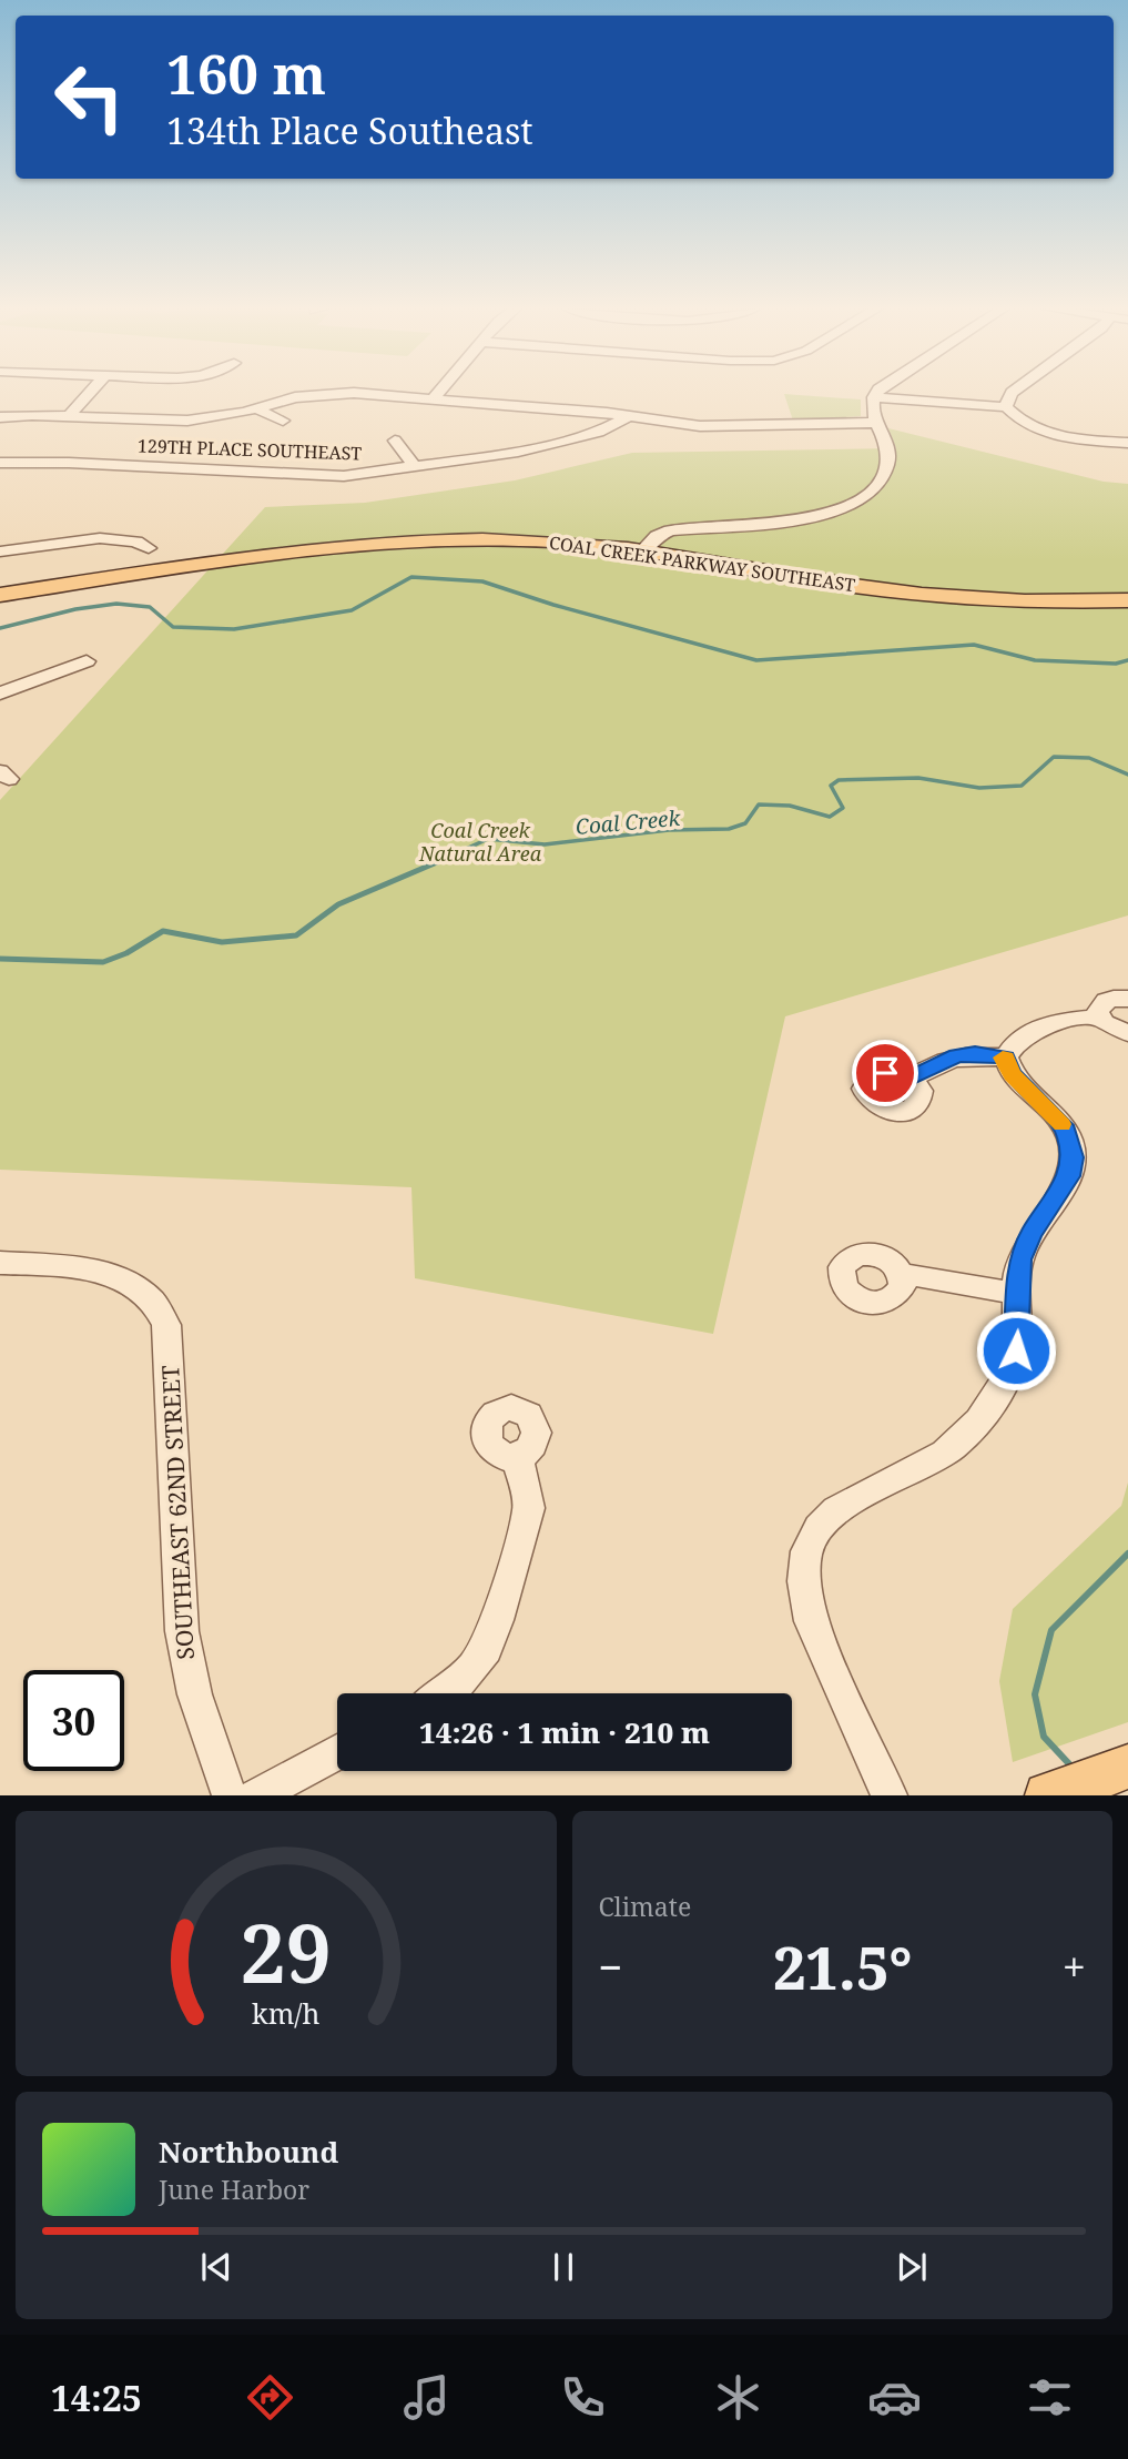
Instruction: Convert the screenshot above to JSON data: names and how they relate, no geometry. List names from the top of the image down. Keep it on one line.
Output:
{"streets":{"main road":["COAL CREEK PARKWAY SOUTHEAST"],"street":["129TH PLACE SOUTHEAST","SOUTHEAST 62ND STREET"]},"water":["Coal Creek"],"parks":["Coal Creek Natural Area"],"page":{"turn":["160 m","134th Place Southeast"],"limit":"30","trip":"14:26 · 1 min · 210 m","tile":"Climate","heat":["−","21.5°","+"],"song":["Northbound","June Harbor"],"tabs":"14:25","gauge":["29","km/h"]}}
